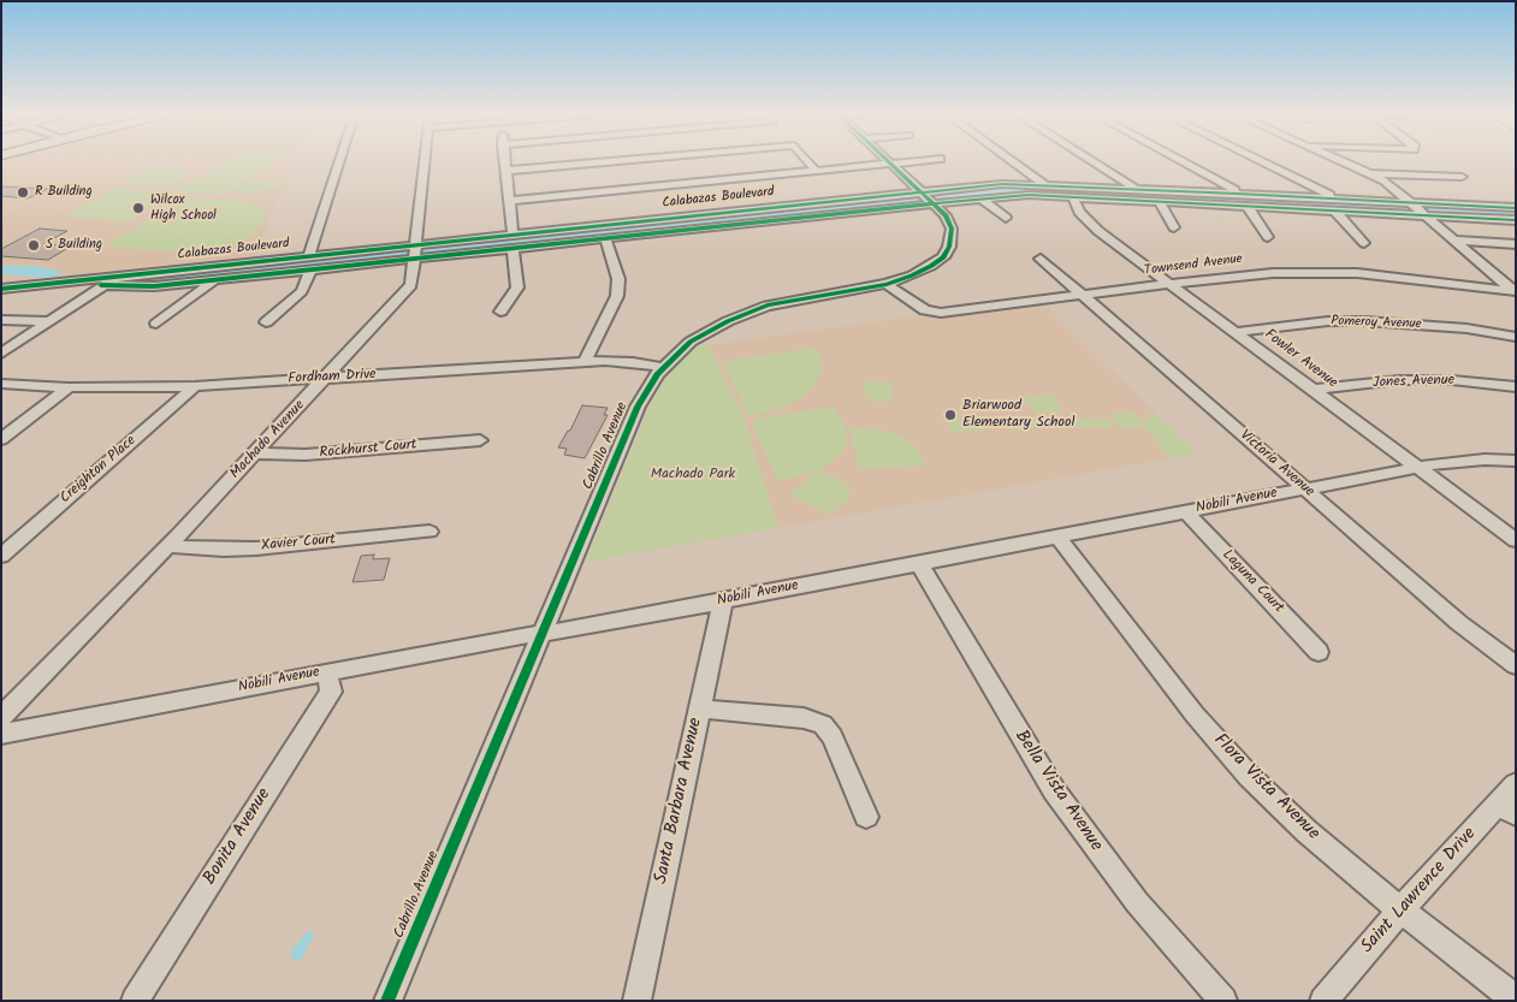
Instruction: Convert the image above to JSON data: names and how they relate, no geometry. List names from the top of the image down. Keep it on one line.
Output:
{"streets":{"street":["Calabazas Boulevard","Townsend Avenue","Pomeroy Avenue","Fowler Avenue","Fordham Drive","Jones Avenue","Machado Avenue","Cabrillo Avenue","Rockhurst Court","Victoria Avenue","Creighton Place","Nobili Avenue","Xavier Court","Laguna Court","Flora Vista Avenue","Bella Vista Avenue","Santa Barbara Avenue","Bonita Avenue","Saint Lawrence Drive"]},"crossings":[["Calabazas Boulevard","Fowler Avenue"],["Calabazas Boulevard","Machado Avenue"],["Calabazas Boulevard","Cabrillo Avenue"],["Townsend Avenue","Fowler Avenue"],["Townsend Avenue","Cabrillo Avenue"],["Townsend Avenue","Victoria Avenue"],["Pomeroy Avenue","Fowler Avenue"],["Fowler Avenue","Jones Avenue"],["Fowler Avenue","Nobili Avenue"],["Fordham Drive","Machado Avenue"],["Fordham Drive","Cabrillo Avenue"],["Fordham Drive","Creighton Place"],["Machado Avenue","Rockhurst Court"],["Machado Avenue","Xavier Court"],["Cabrillo Avenue","Nobili Avenue"],["Victoria Avenue","Nobili Avenue"],["Nobili Avenue","Laguna Court"],["Nobili Avenue","Flora Vista Avenue"],["Nobili Avenue","Bella Vista Avenue"],["Nobili Avenue","Santa Barbara Avenue"],["Nobili Avenue","Bonita Avenue"],["Flora Vista Avenue","Saint Lawrence Drive"]],"parks":["Machado Park"],"places":["R Building","Wilcox High School","S Building","Briarwood Elementary School"]}
